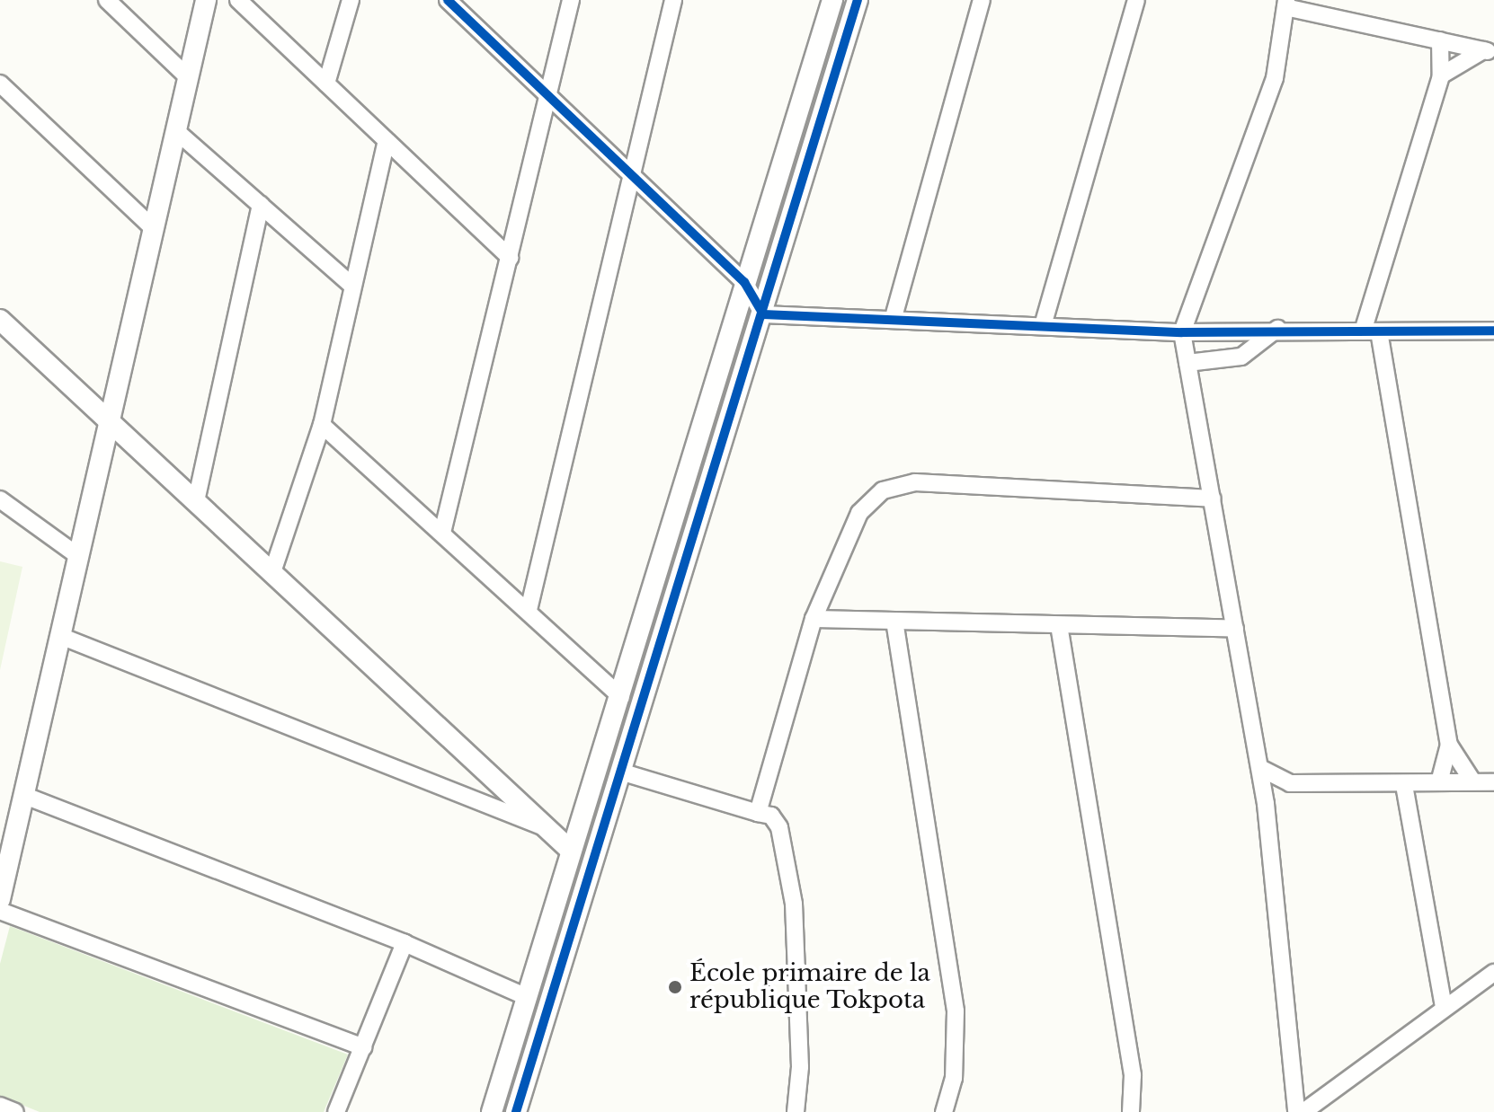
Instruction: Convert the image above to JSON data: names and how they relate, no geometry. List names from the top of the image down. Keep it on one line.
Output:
{"places":["École primaire de la république Tokpota"]}
